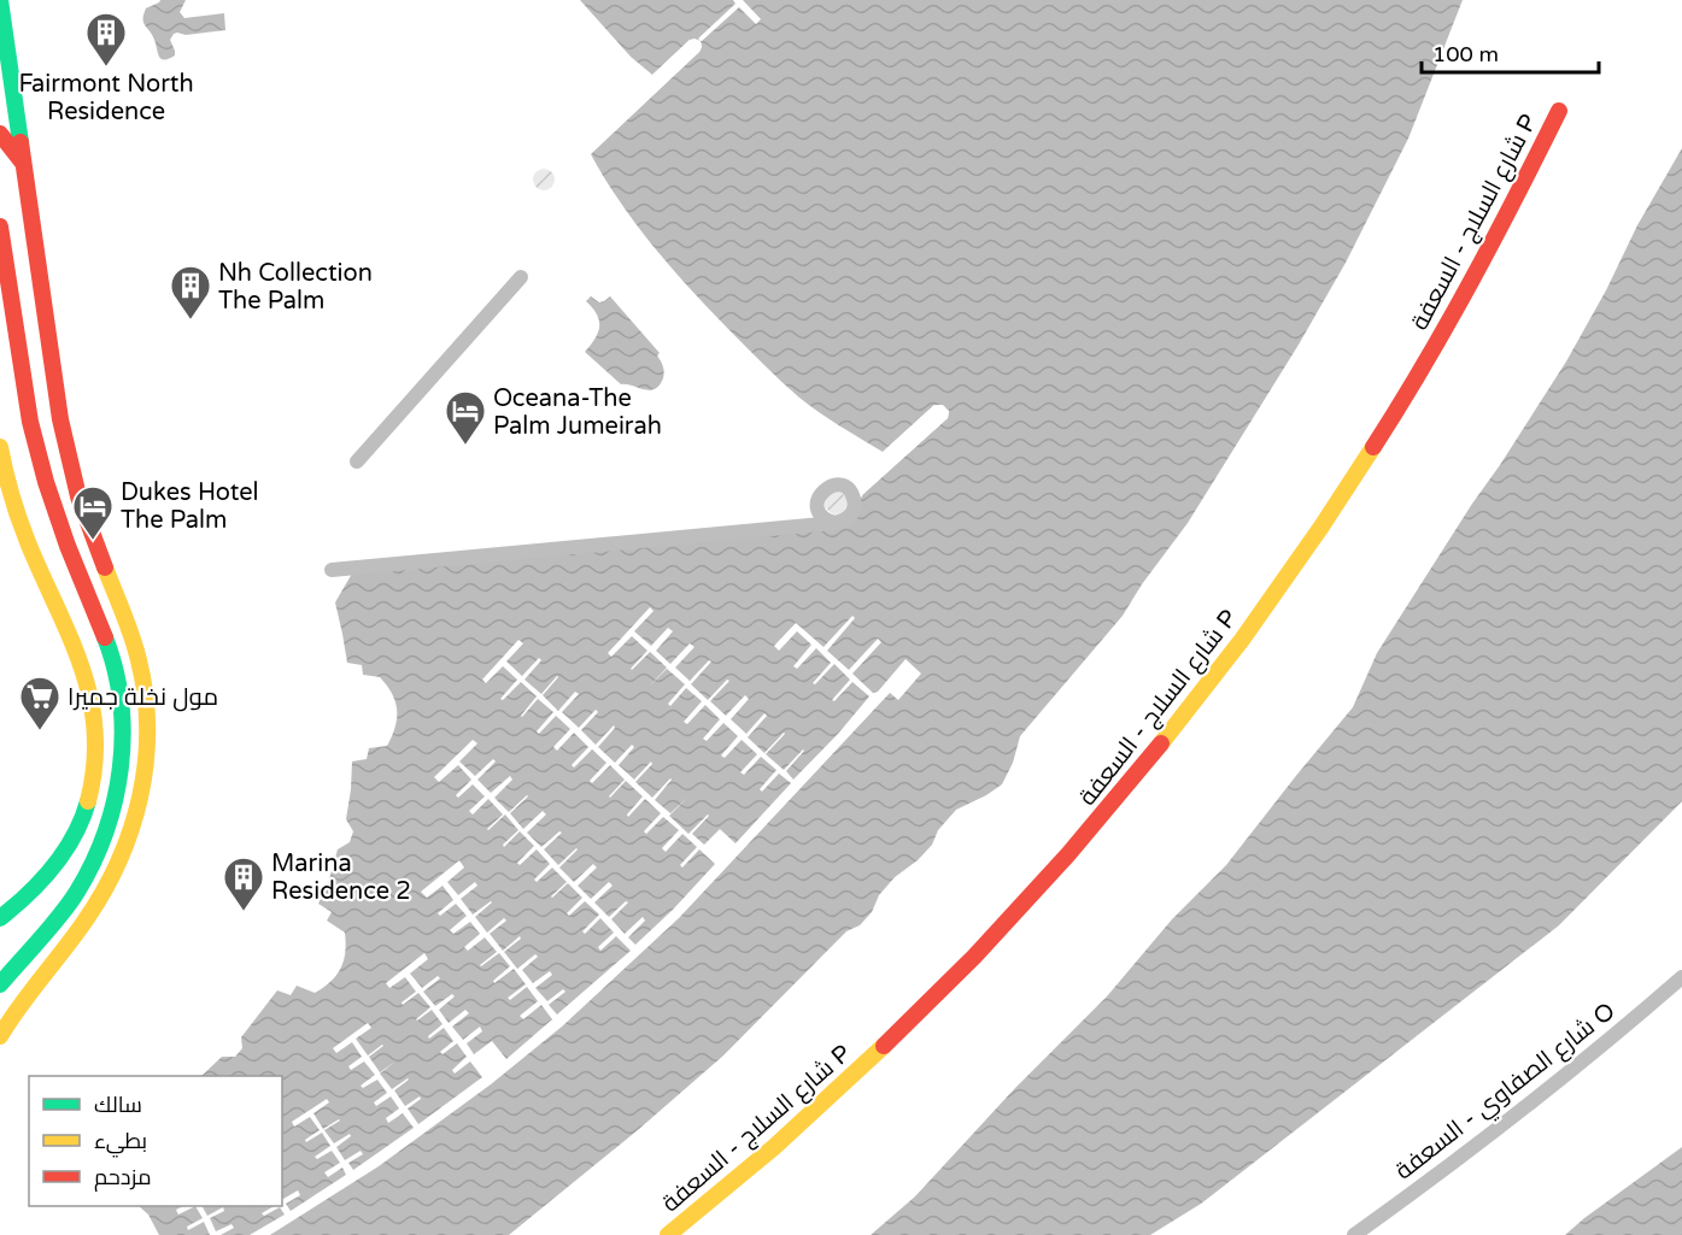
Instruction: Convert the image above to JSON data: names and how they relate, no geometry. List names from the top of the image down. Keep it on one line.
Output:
{"streets":{"street":["شارع السلاج - السعفة P","شارع الصفاوي - السعفة O"]},"places":{"building":["Fairmont North Residence","Nh Collection The Palm","Marina Residence 2"],"hotel":["Oceana-The Palm Jumeirah","Dukes Hotel The Palm"],"supermarket":["مول نخلة جميرا"]},"legend":["سالك","بطيء","مزدحم"],"scale_bar":"100 m"}
